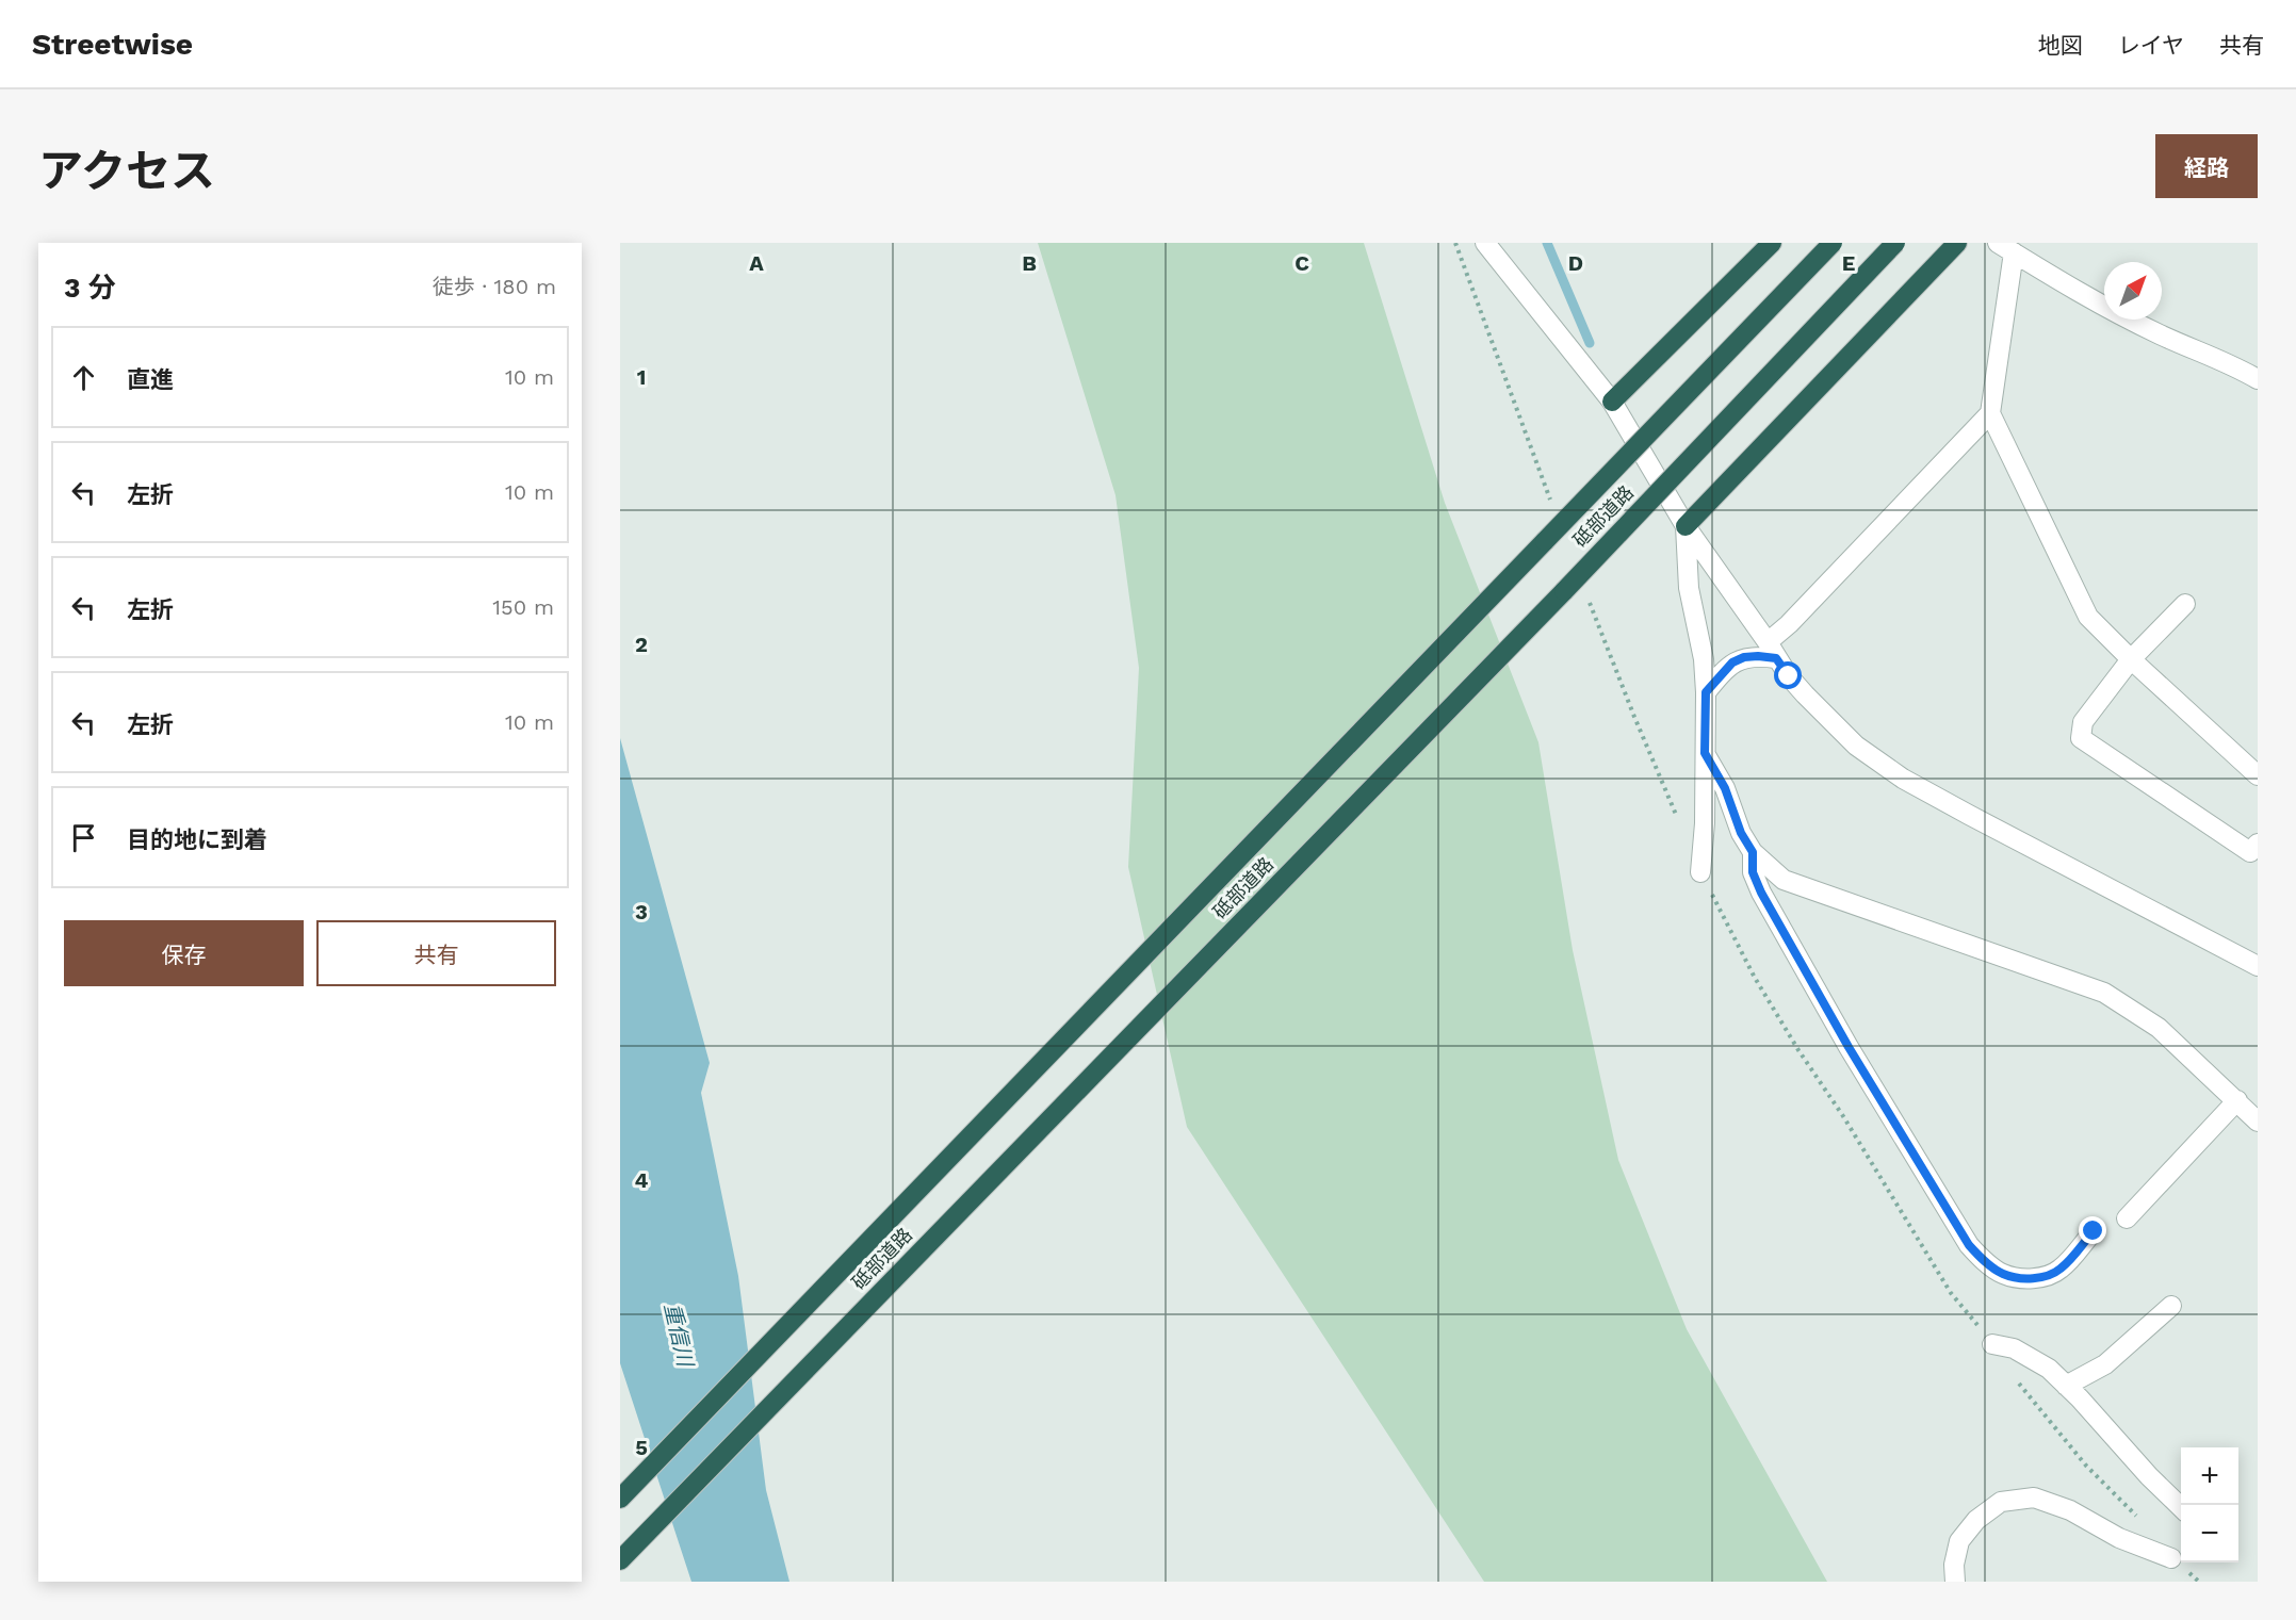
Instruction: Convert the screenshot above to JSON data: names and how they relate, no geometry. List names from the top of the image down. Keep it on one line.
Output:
{"streets":{"highway":["砥部道路"]},"water":["重信川"],"north":"top right","page":{"header":"Streetwise","nav":["地図","レイヤ","共有"],"title":"アクセス","buttons":["経路",["保存","共有"]],"heading":["3 分","徒歩 · 180 m"],"list":[["直進","10 m"],["左折","10 m"],["左折","150 m"],["左折","10 m"],"目的地に到着"],"map_buttons":["+","−"]},"grid":{"columns":["A","B","C","D","E"],"rows":["1","2","3","4","5"]}}
